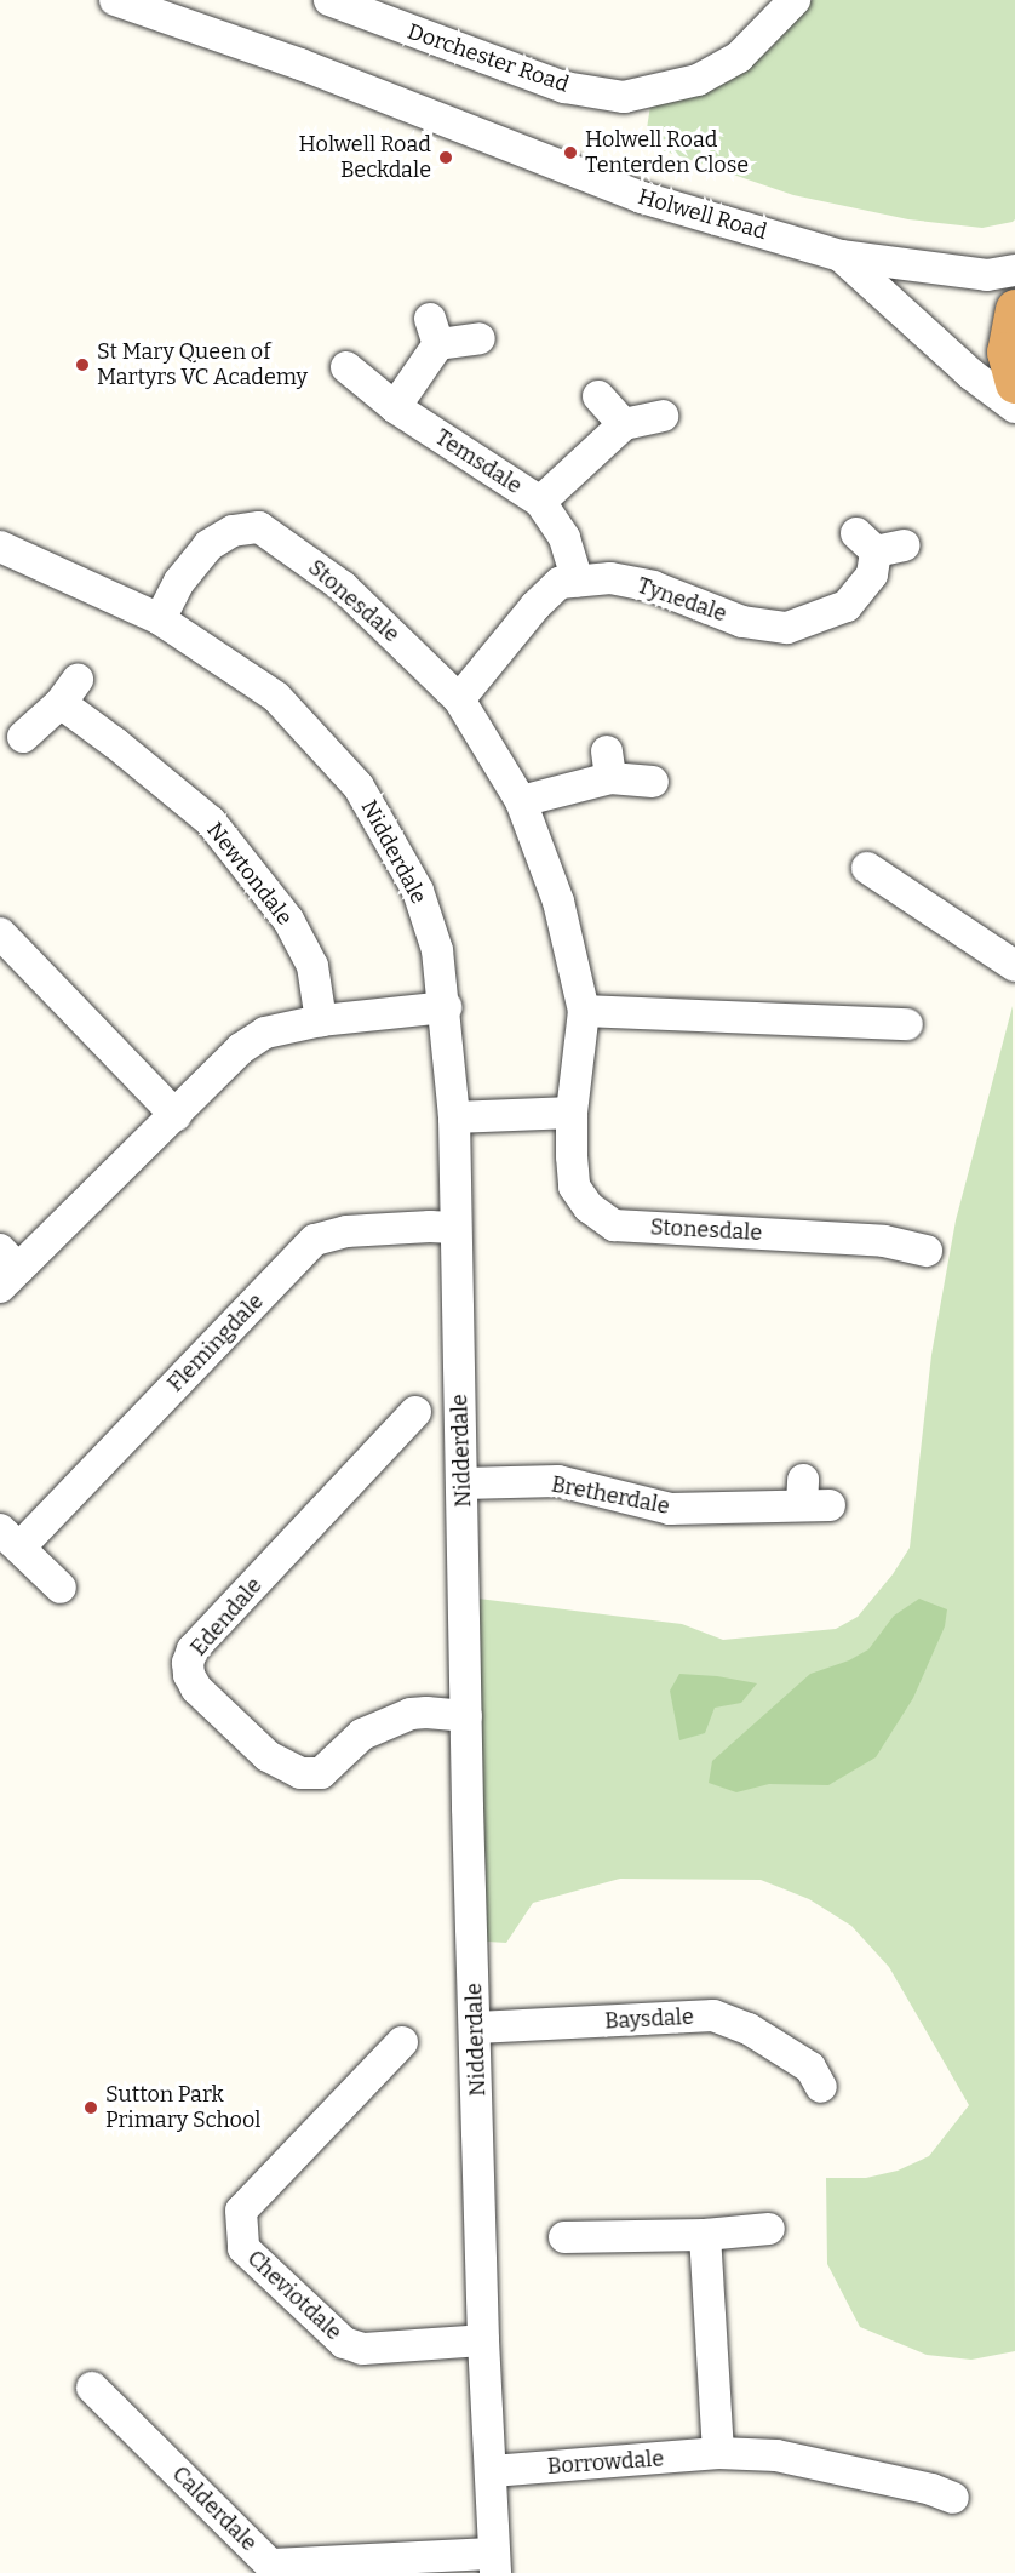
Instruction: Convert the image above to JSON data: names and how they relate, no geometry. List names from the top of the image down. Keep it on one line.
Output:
{"streets":{"street":["Dorchester Road","Holwell Road","Temsdale","Tynedale","Stonesdale","Nidderdale","Newtondale","Flemingdale","Bretherdale","Edendale","Baysdale","Cheviotdale","Borrowdale","Calderdale"]},"crossings":[["Temsdale","Tynedale"],["Tynedale","Stonesdale"],["Stonesdale","Nidderdale"],["Nidderdale","Flemingdale"],["Nidderdale","Bretherdale"],["Nidderdale","Edendale"],["Nidderdale","Baysdale"],["Nidderdale","Cheviotdale"],["Nidderdale","Borrowdale"],["Nidderdale","Calderdale"]],"places":["Holwell Road Tenterden Close","Holwell Road Beckdale","St Mary Queen of Martyrs VC Academy","Sutton Park Primary School"]}
